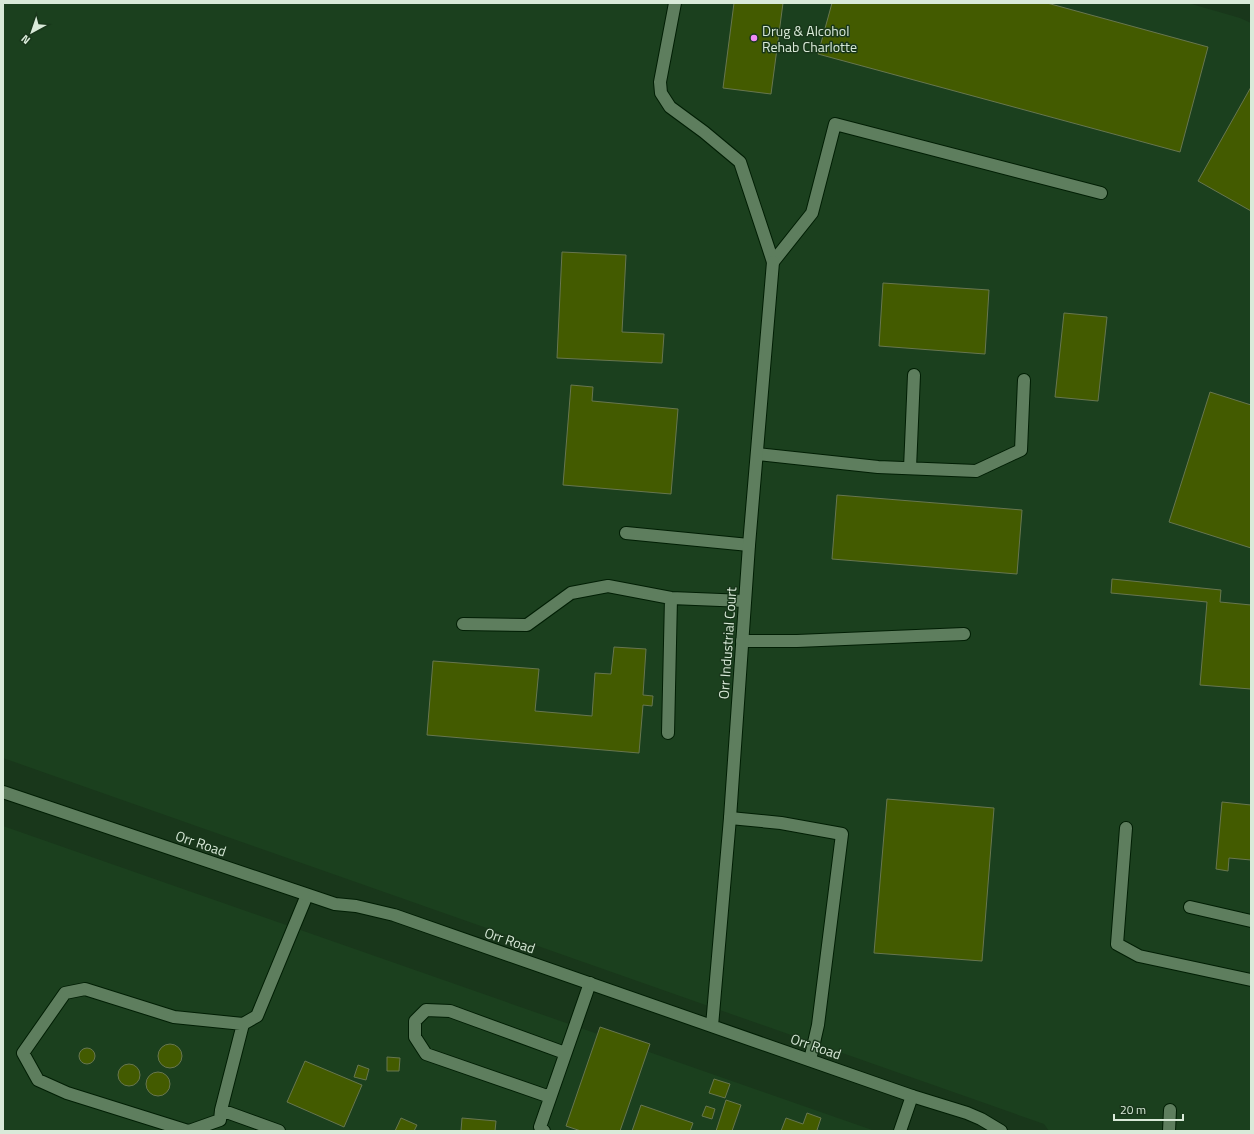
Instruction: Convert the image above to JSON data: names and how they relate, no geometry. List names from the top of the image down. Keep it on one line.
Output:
{"streets":{"street":["Orr Industrial Court","Orr Road"]},"crossings":[["Orr Industrial Court","Orr Road"]],"places":["Drug & Alcohol Rehab Charlotte"],"scale_bar":"20 m","north":"bottom left"}
